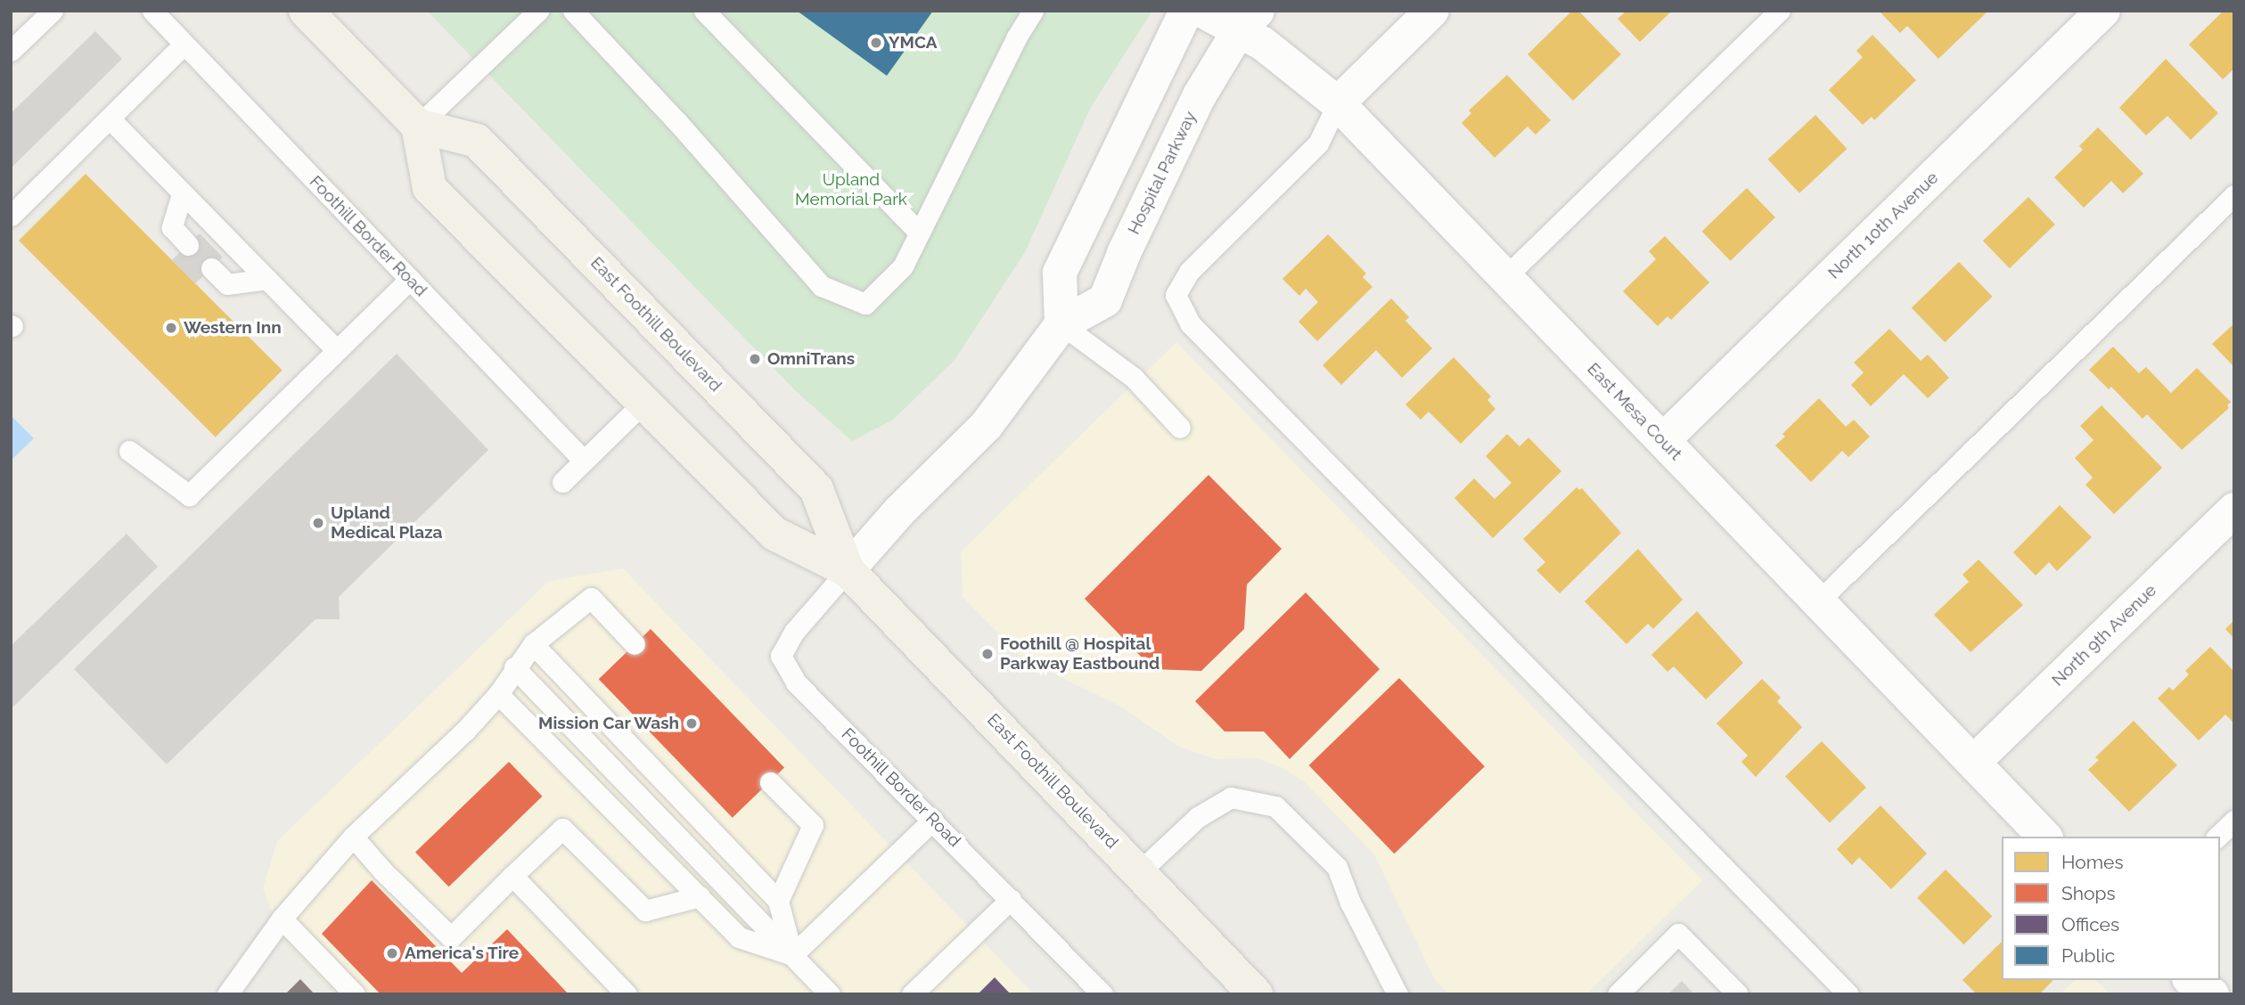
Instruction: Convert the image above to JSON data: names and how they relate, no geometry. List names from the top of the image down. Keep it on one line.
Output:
{"streets":{"main road":["East Foothill Boulevard"],"street":["Hospital Parkway","North 10th Avenue","East Mesa Court","North 9th Avenue"],"lane":["Foothill Border Road"]},"crossings":[["Hospital Parkway","Foothill Border Road"],["Hospital Parkway","East Foothill Boulevard"],["Hospital Parkway","East Mesa Court"],["North 10th Avenue","East Mesa Court"],["Foothill Border Road","East Foothill Boulevard"],["East Mesa Court","North 9th Avenue"]],"parks":["Upland Memorial Park"],"places":["YMCA","Western Inn","OmniTrans","Upland Medical Plaza","Foothill @ Hospital Parkway Eastbound","Mission Car Wash","America's Tire"],"legend":["Homes","Shops","Offices","Public"]}
